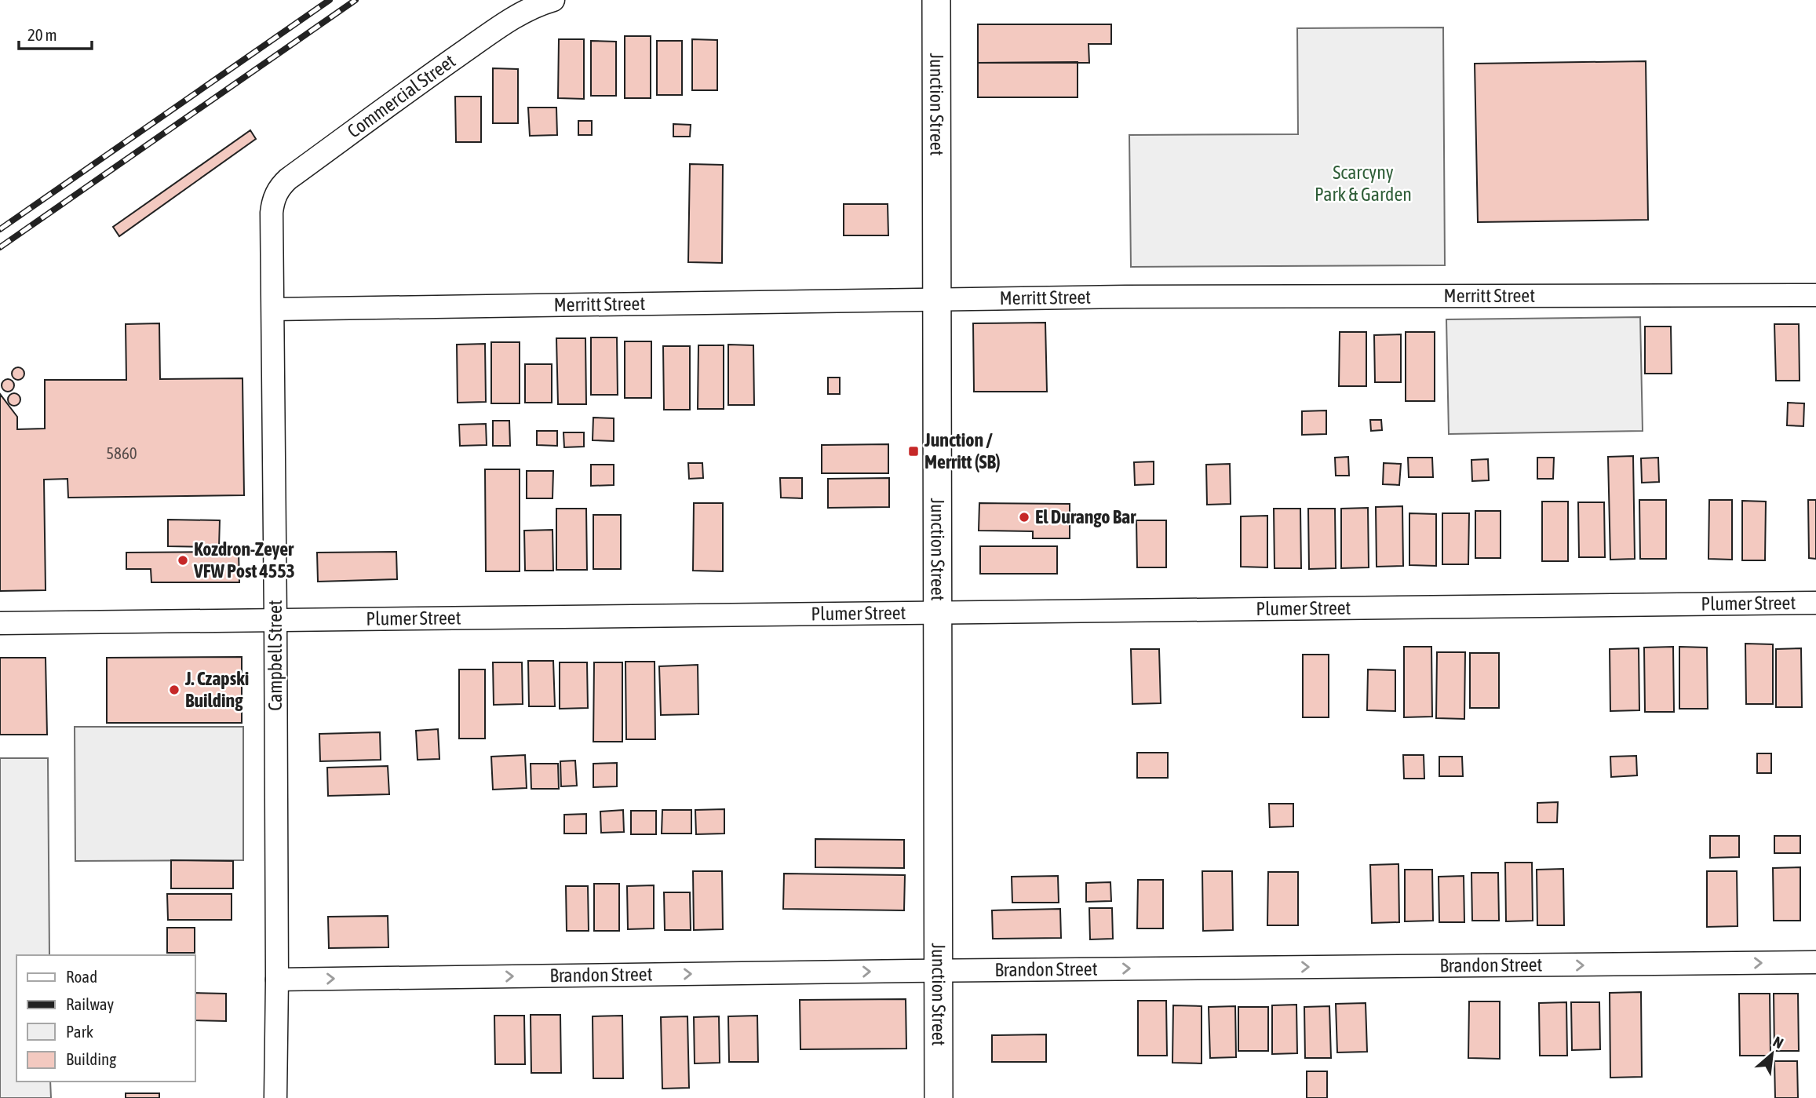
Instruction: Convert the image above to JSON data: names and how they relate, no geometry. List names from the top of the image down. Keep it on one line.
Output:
{"streets":{"street":["Commercial Street","Junction Street","Merritt Street","Plumer Street","Campbell Street","Brandon Street"]},"crossings":[["Commercial Street","Campbell Street"],["Junction Street","Merritt Street"],["Junction Street","Plumer Street"],["Junction Street","Brandon Street"],["Merritt Street","Campbell Street"],["Plumer Street","Campbell Street"],["Campbell Street","Brandon Street"]],"one_way":["Brandon Street"],"parks":["Scarcyny Park & Garden"],"places":{"transit":["Junction / Merritt (SB)"],"other":["El Durango Bar","Kozdron-Zeyer VFW Post 4553","J. Czapski Building"]},"house_numbers":["5860"],"legend":["Road","Railway","Park","Building"],"scale_bar":"20 m","north":"top right"}
